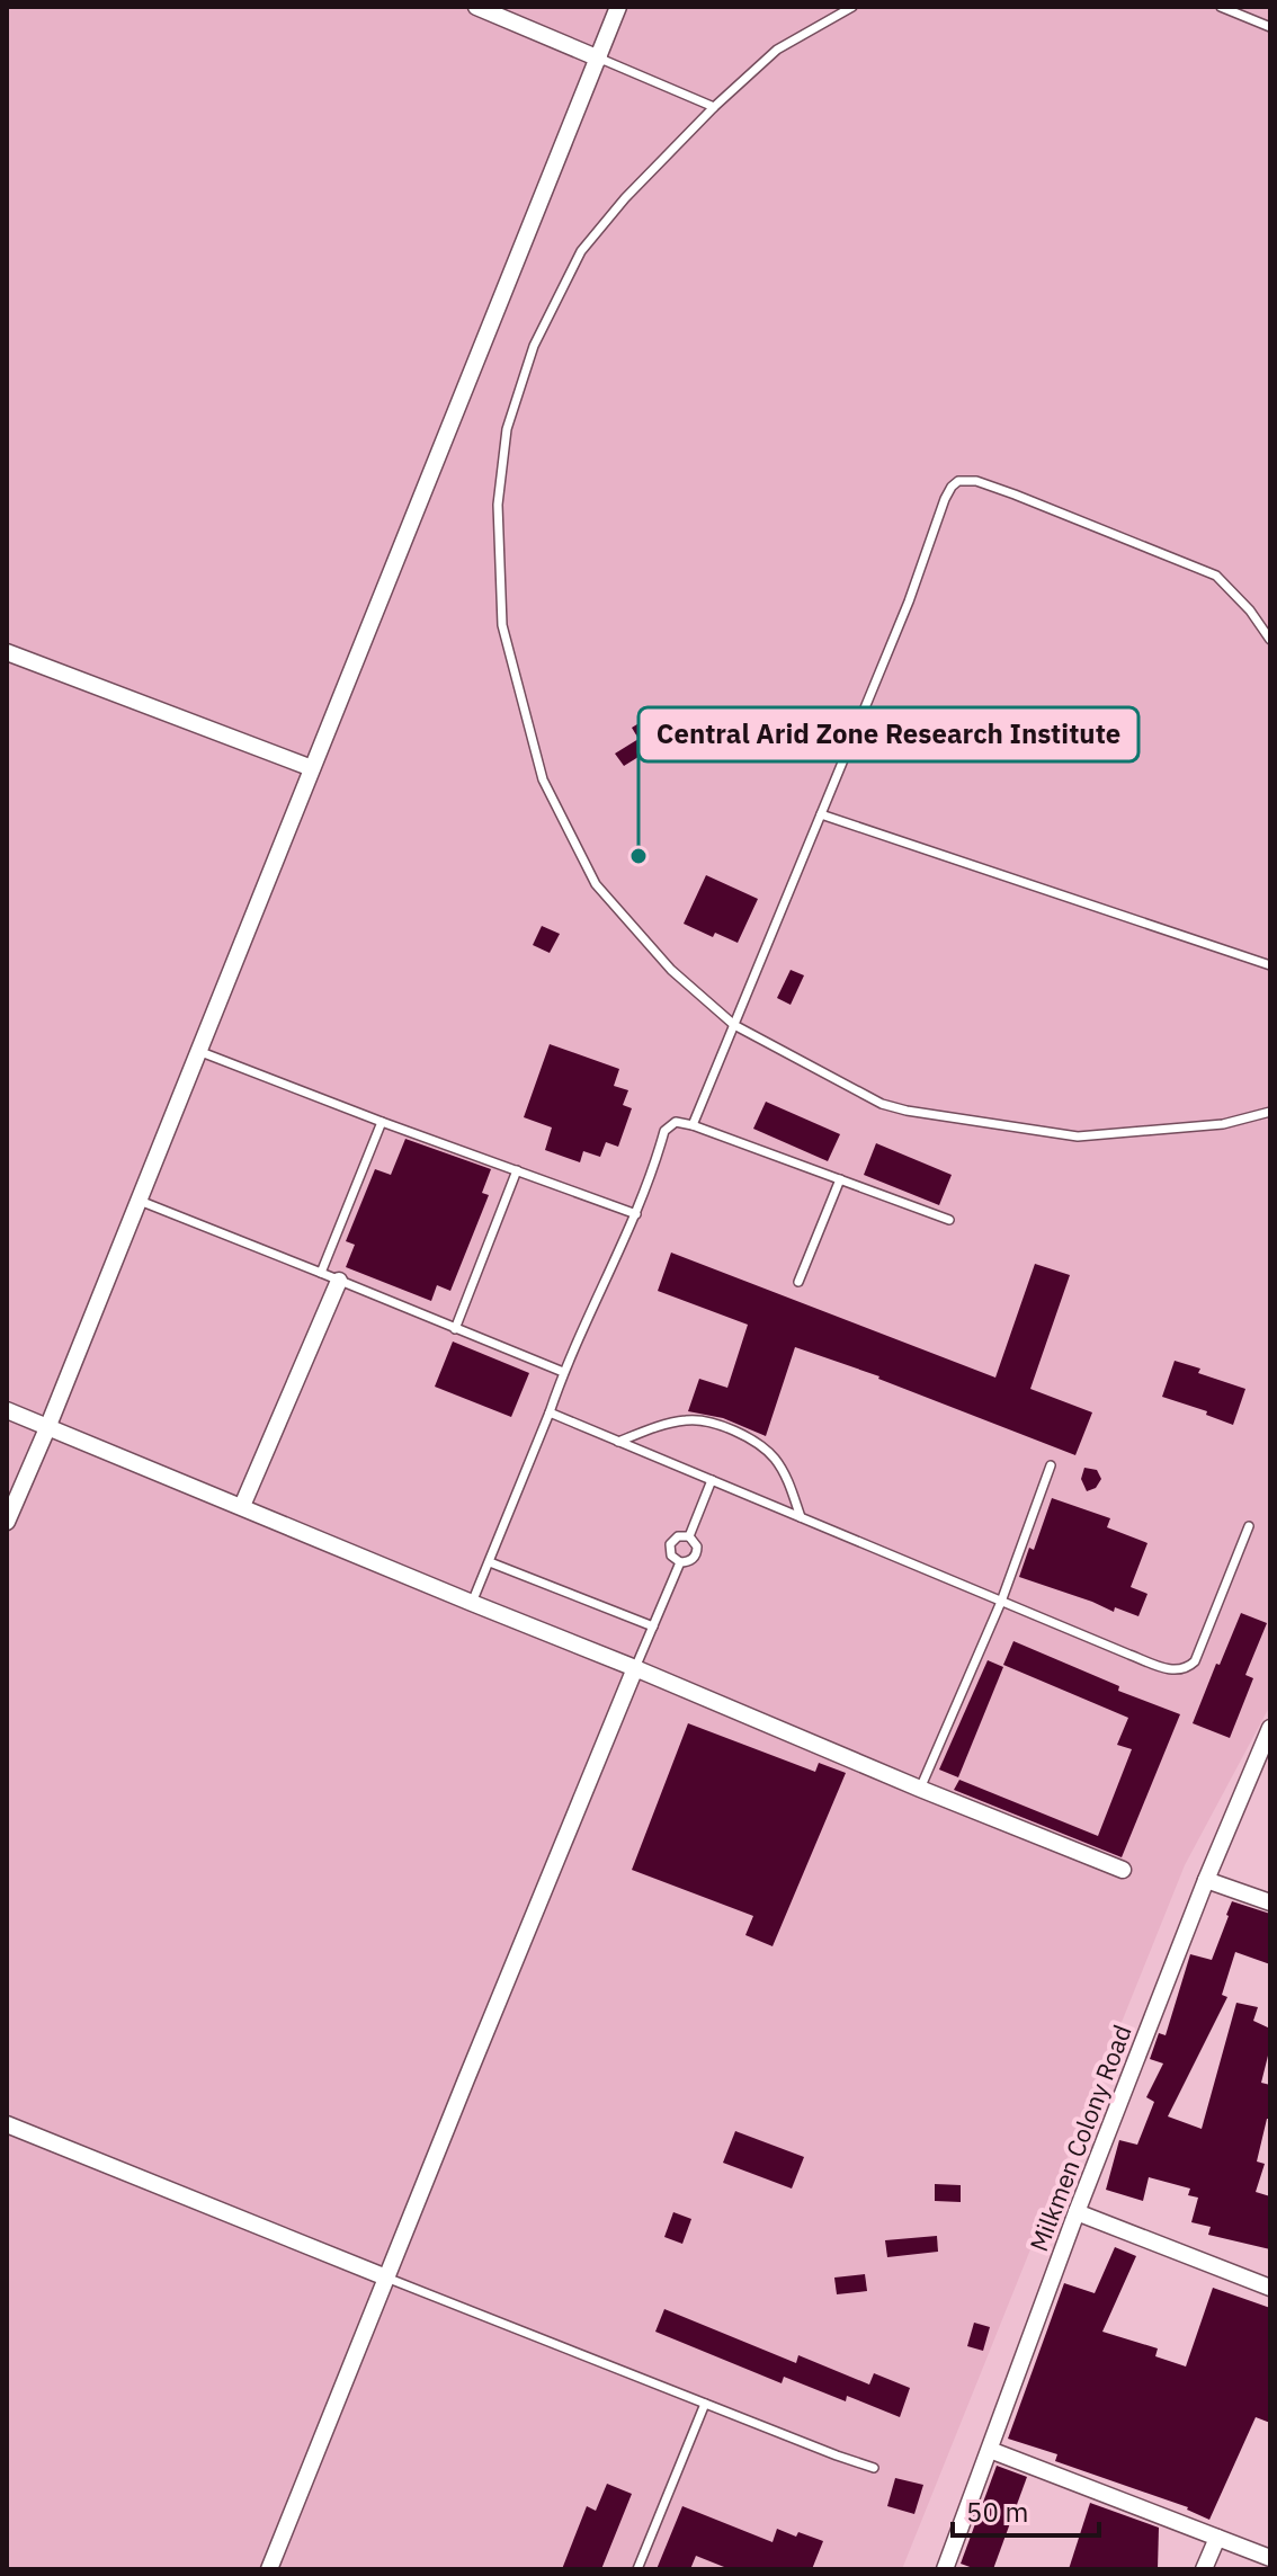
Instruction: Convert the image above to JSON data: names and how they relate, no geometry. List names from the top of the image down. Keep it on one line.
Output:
{"streets":{"street":["Milkmen Colony Road"]},"places":["Central Arid Zone Research Institute"],"scale_bar":"50 m"}
